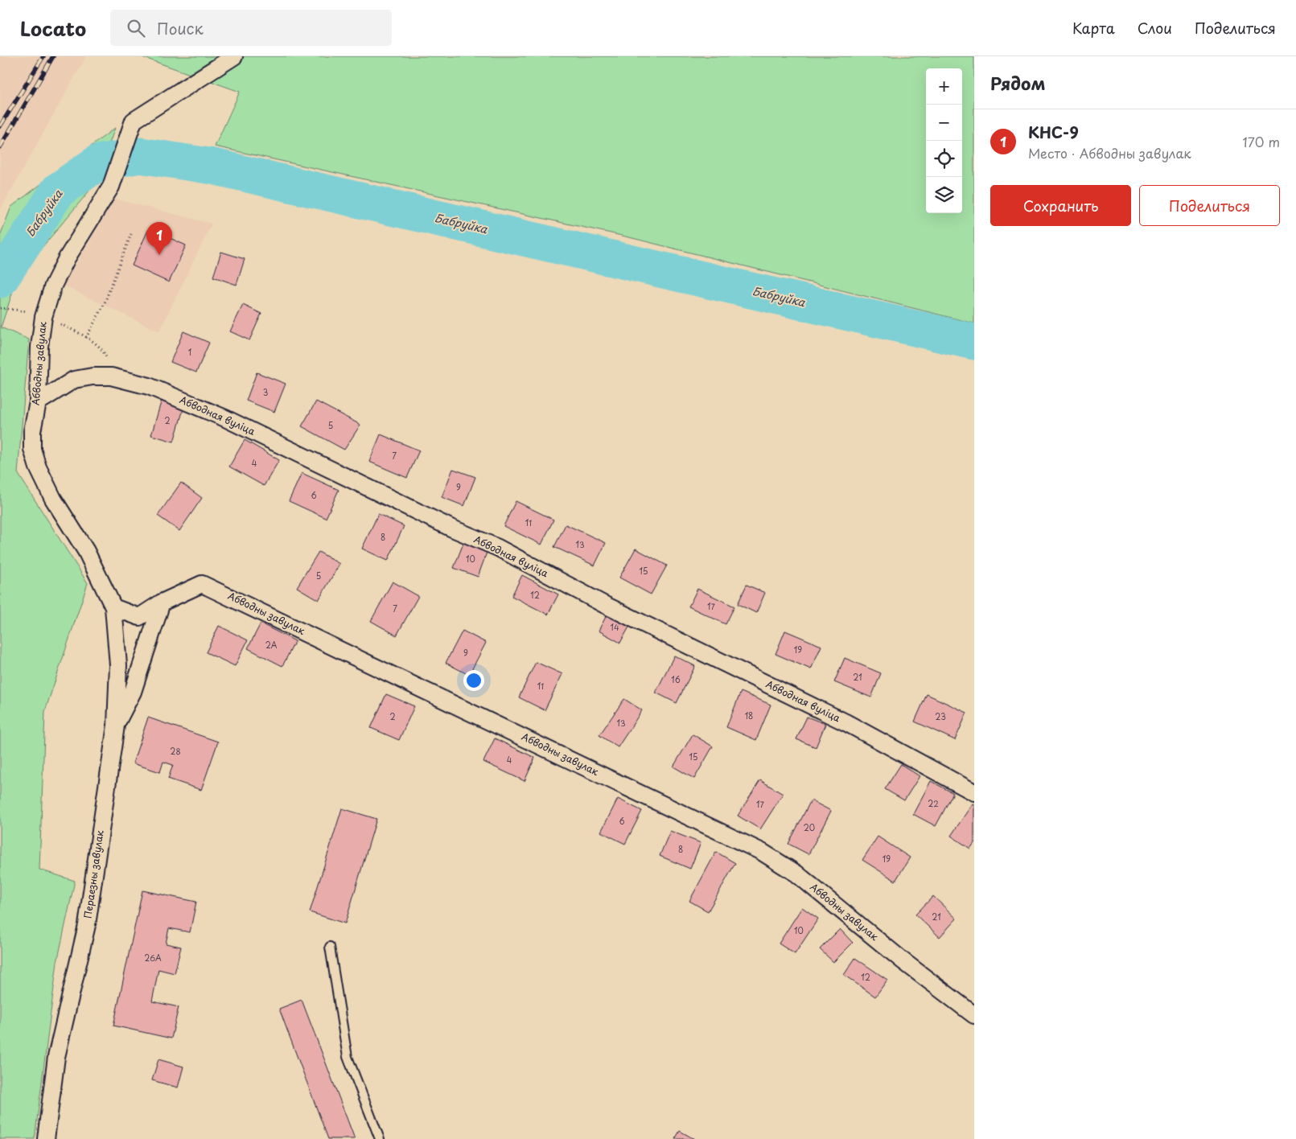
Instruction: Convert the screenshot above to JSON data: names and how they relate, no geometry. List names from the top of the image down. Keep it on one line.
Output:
{"streets":{"street":["Абводны завулак","Абводная вуліца","Пераезны завулак"]},"crossings":[["Абводны завулак","Абводная вуліца"],["Абводны завулак","Пераезны завулак"]],"water":["Бабруйка"],"house_numbers":["1","3","2","5","7","4","9","6","11","8","13","10","15","5","12","17","7","14","2А","19","9","21","16","11","18","2","23","13","28","15","4","22","17","6","20","8","19","21","10","26А","12"],"page":{"header":"Locato","search":"Поиск","nav":["Карта","Слои","Поделиться"],"heading":"Рядом","map_buttons":["+","−"],"list":[{"mark":"1","name":"КНС-9","note":"Место · Абводны завулак","value":"170 m"}],"buttons":["Сохранить","Поделиться"],"pins":"1"}}
